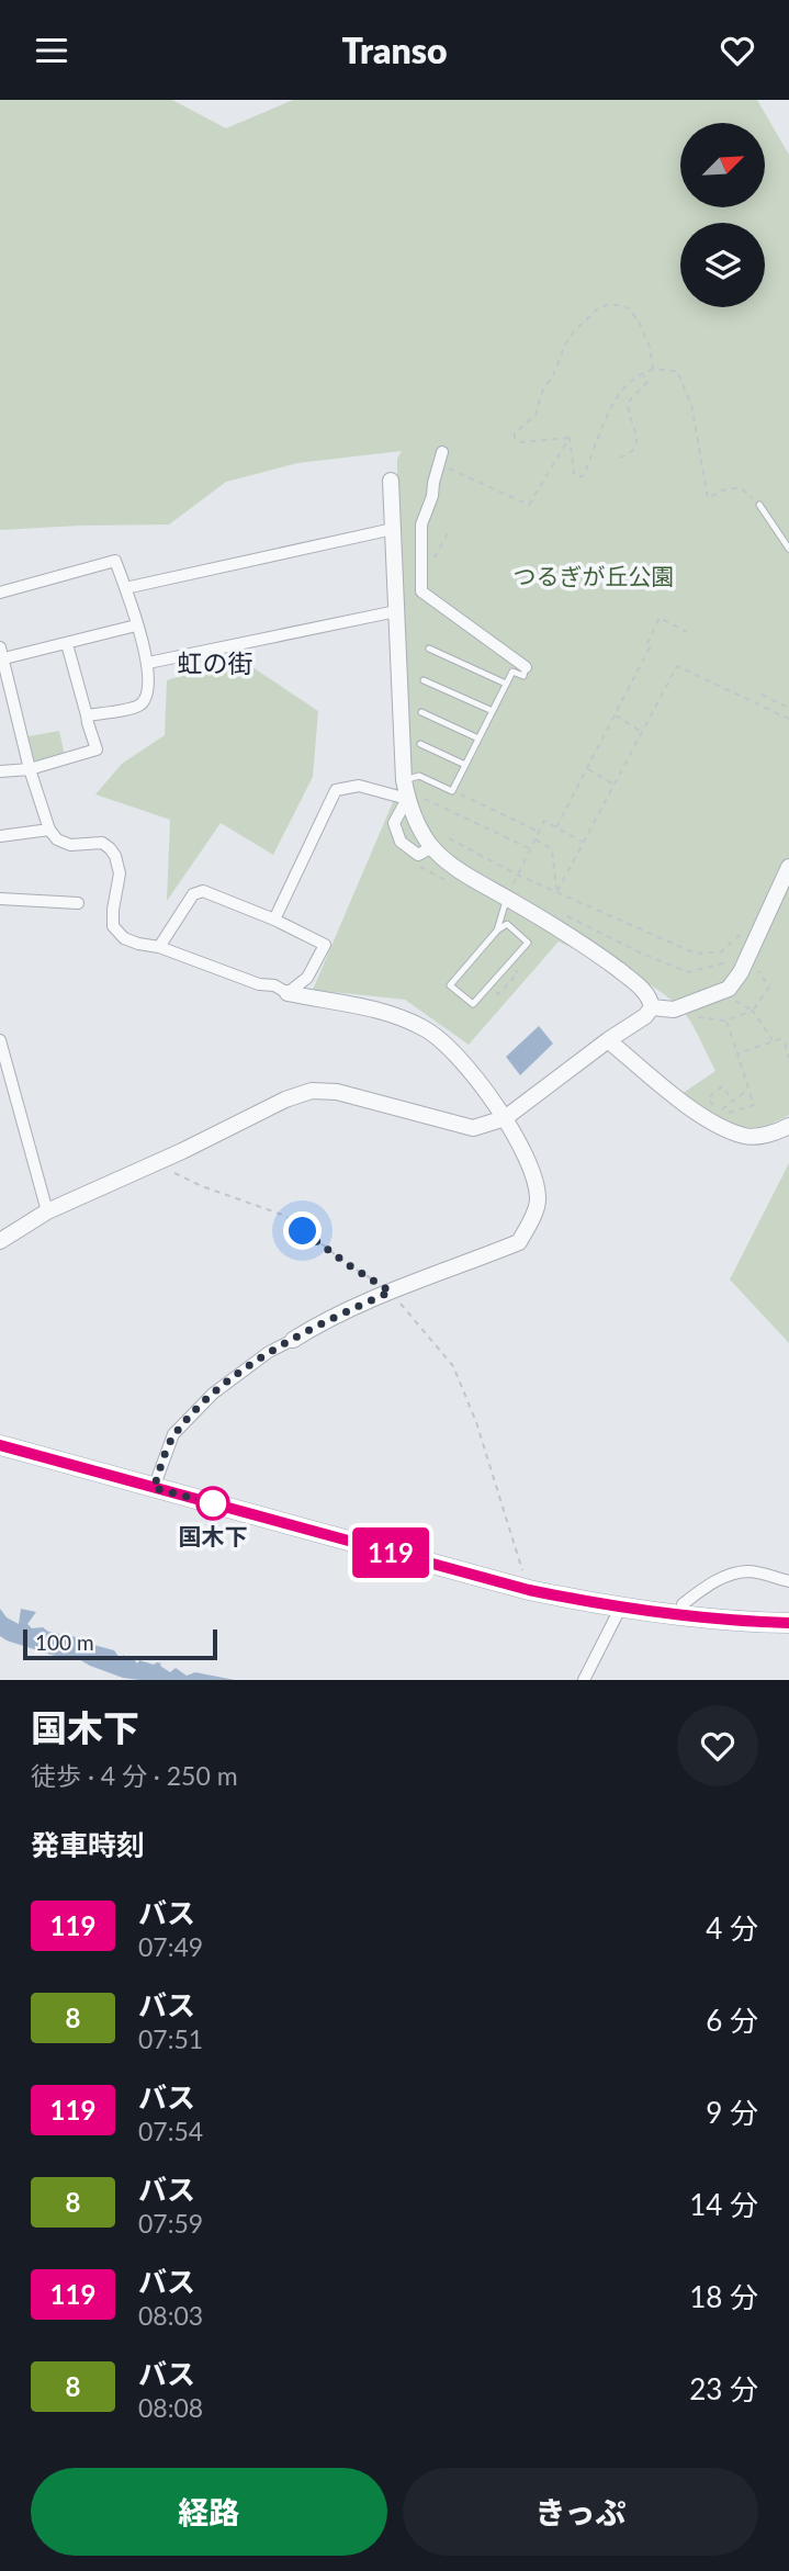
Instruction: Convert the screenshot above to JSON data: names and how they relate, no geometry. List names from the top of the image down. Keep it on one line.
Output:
{"districts":["虹の街"],"parks":["つるぎが丘公園"],"places":["国木下"],"lines":["bus line 119"],"scale_bar":"100 m","north":"top right","page":{"header":"Transo","on_map":"119","scale":"100 m","heading":[["国木下","徒歩 · 4 分 · 250 m"],"発車時刻"],"list":[{"mark":"119","name":"バス","note":"07:49","value":"4 分"},{"mark":"8","name":"バス","note":"07:51","value":"6 分"},{"mark":"119","name":"バス","note":"07:54","value":"9 分"},{"mark":"8","name":"バス","note":"07:59","value":"14 分"},{"mark":"119","name":"バス","note":"08:03","value":"18 分"},{"mark":"8","name":"バス","note":"08:08","value":"23 分"}],"buttons":["経路","きっぷ"]}}
